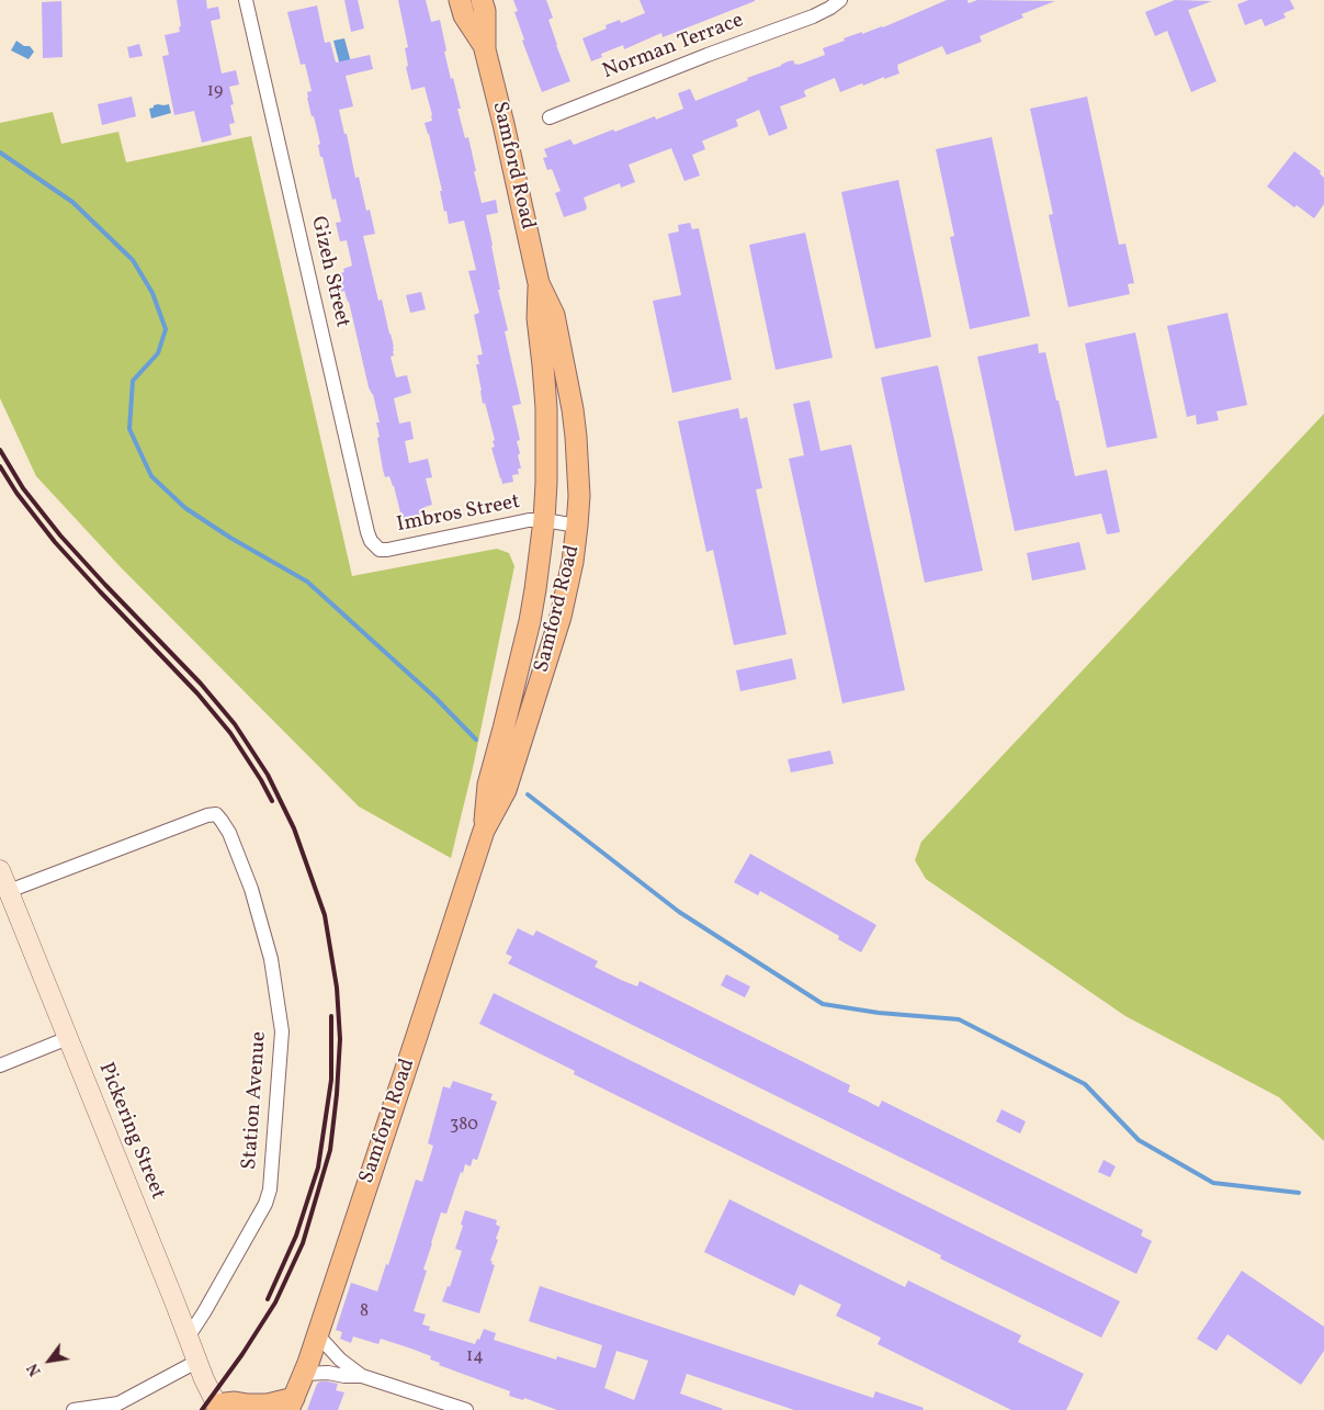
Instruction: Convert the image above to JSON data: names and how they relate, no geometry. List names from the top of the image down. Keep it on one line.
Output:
{"streets":{"main road":["Samford Road","Pickering Street"],"street":["Norman Terrace","Gizeh Street","Imbros Street","Station Avenue"]},"crossings":[["Samford Road","Imbros Street"],["Gizeh Street","Imbros Street"],["Station Avenue","Pickering Street"]],"house_numbers":["19","380","8","14"],"north":"bottom left"}
